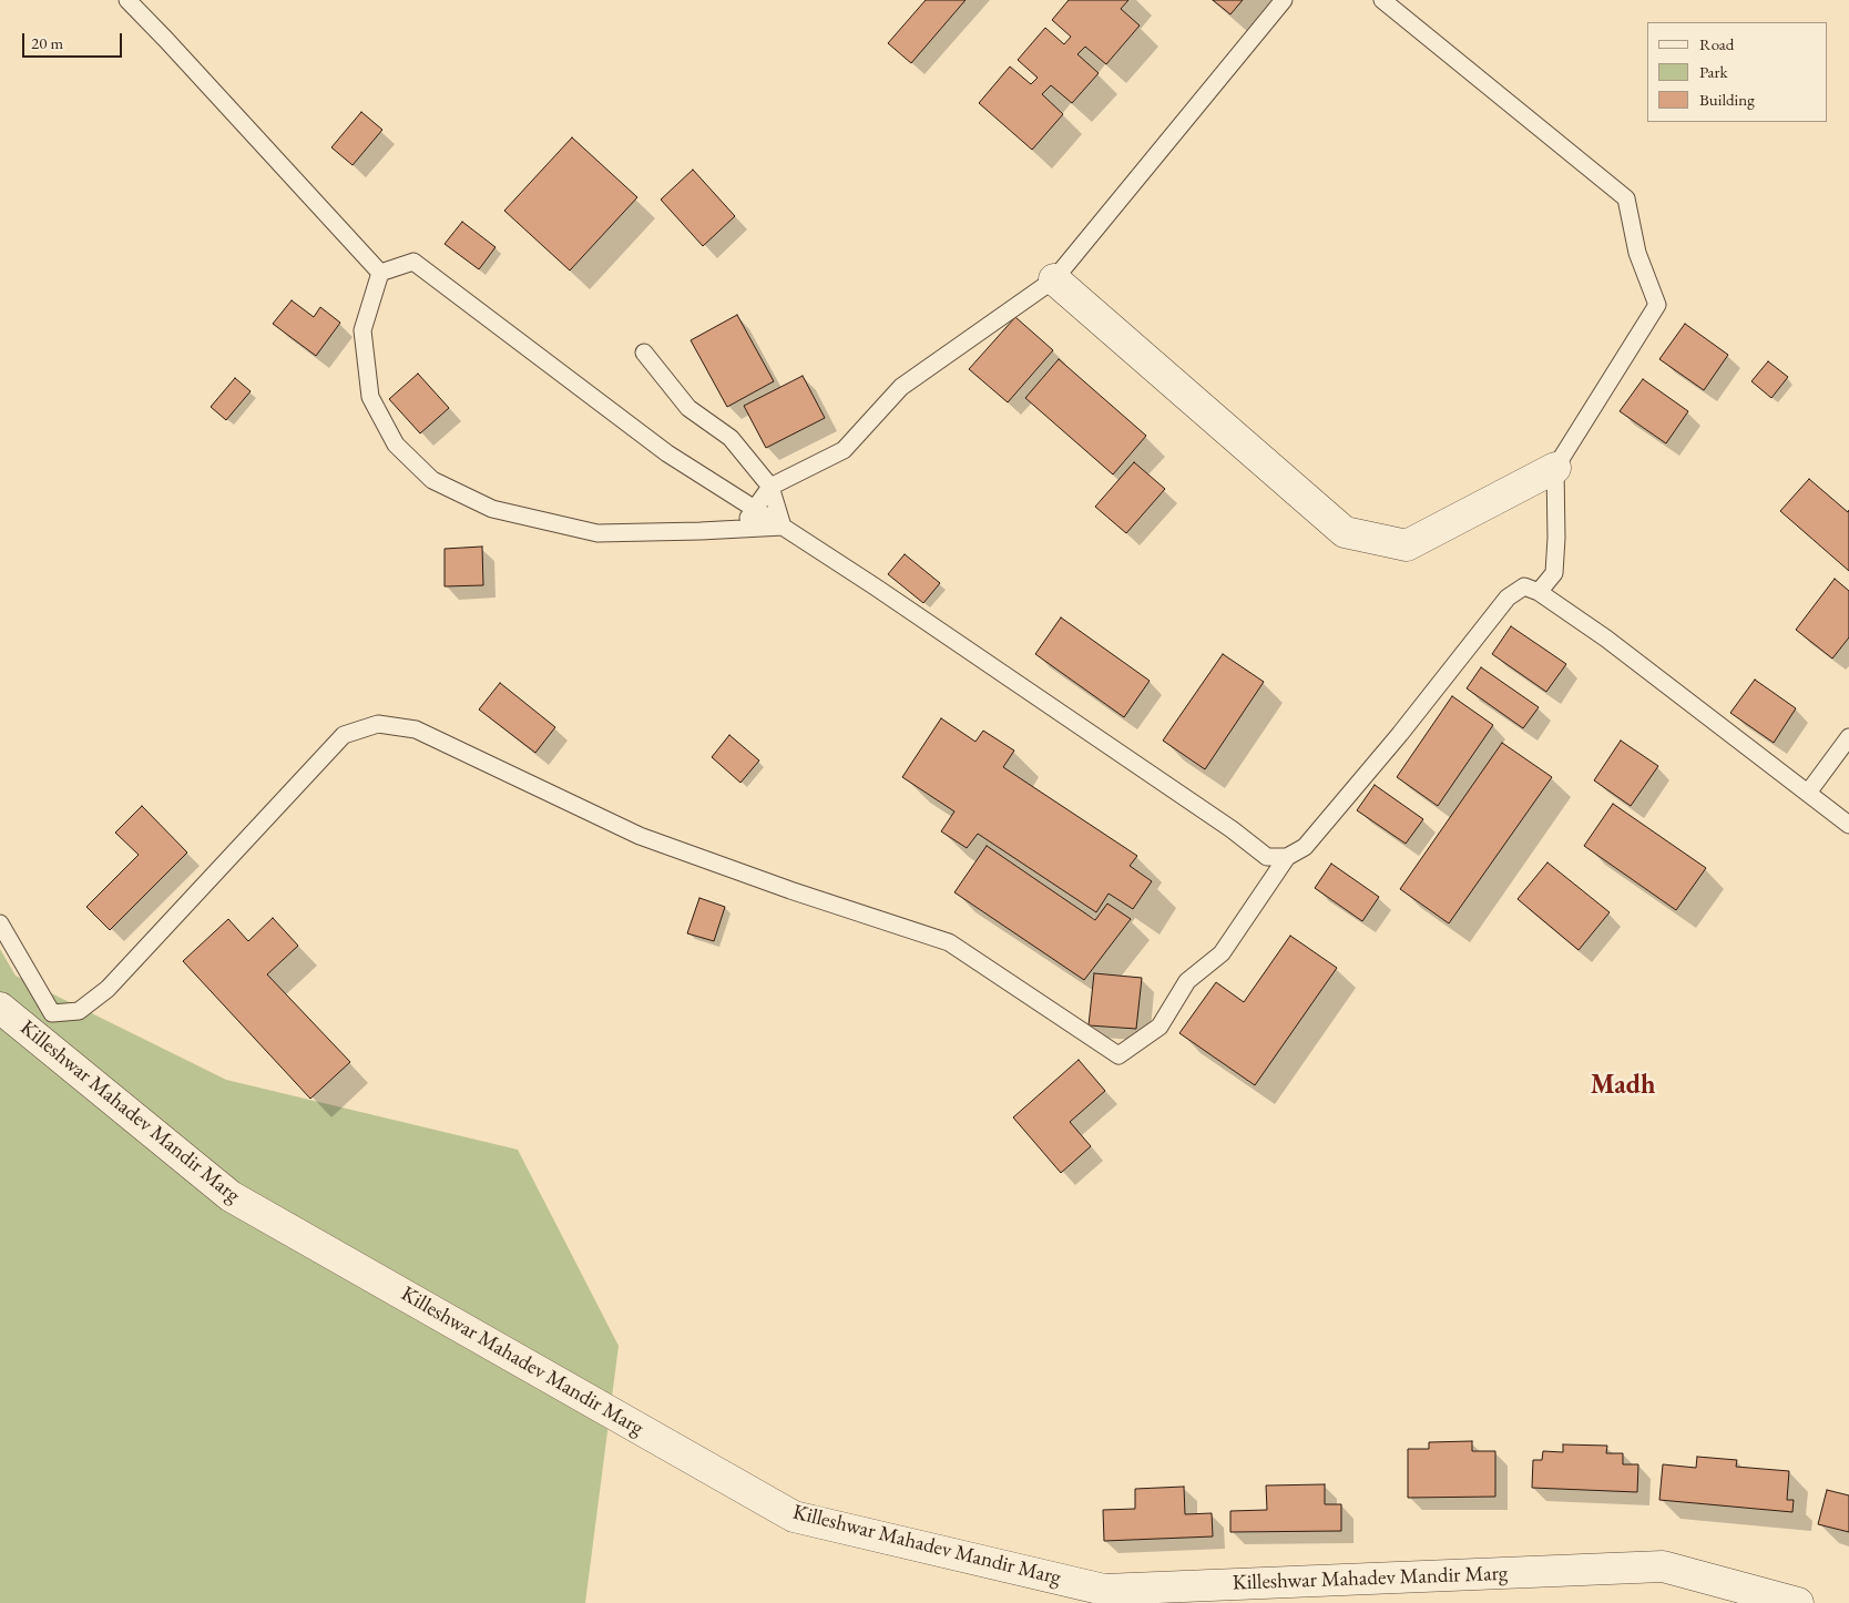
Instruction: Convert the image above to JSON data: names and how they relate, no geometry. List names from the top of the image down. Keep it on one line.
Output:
{"streets":{"street":["Killeshwar Mahadev Mandir Marg"]},"districts":["Madh"],"legend":["Road","Park","Building"],"scale_bar":"20 m"}
